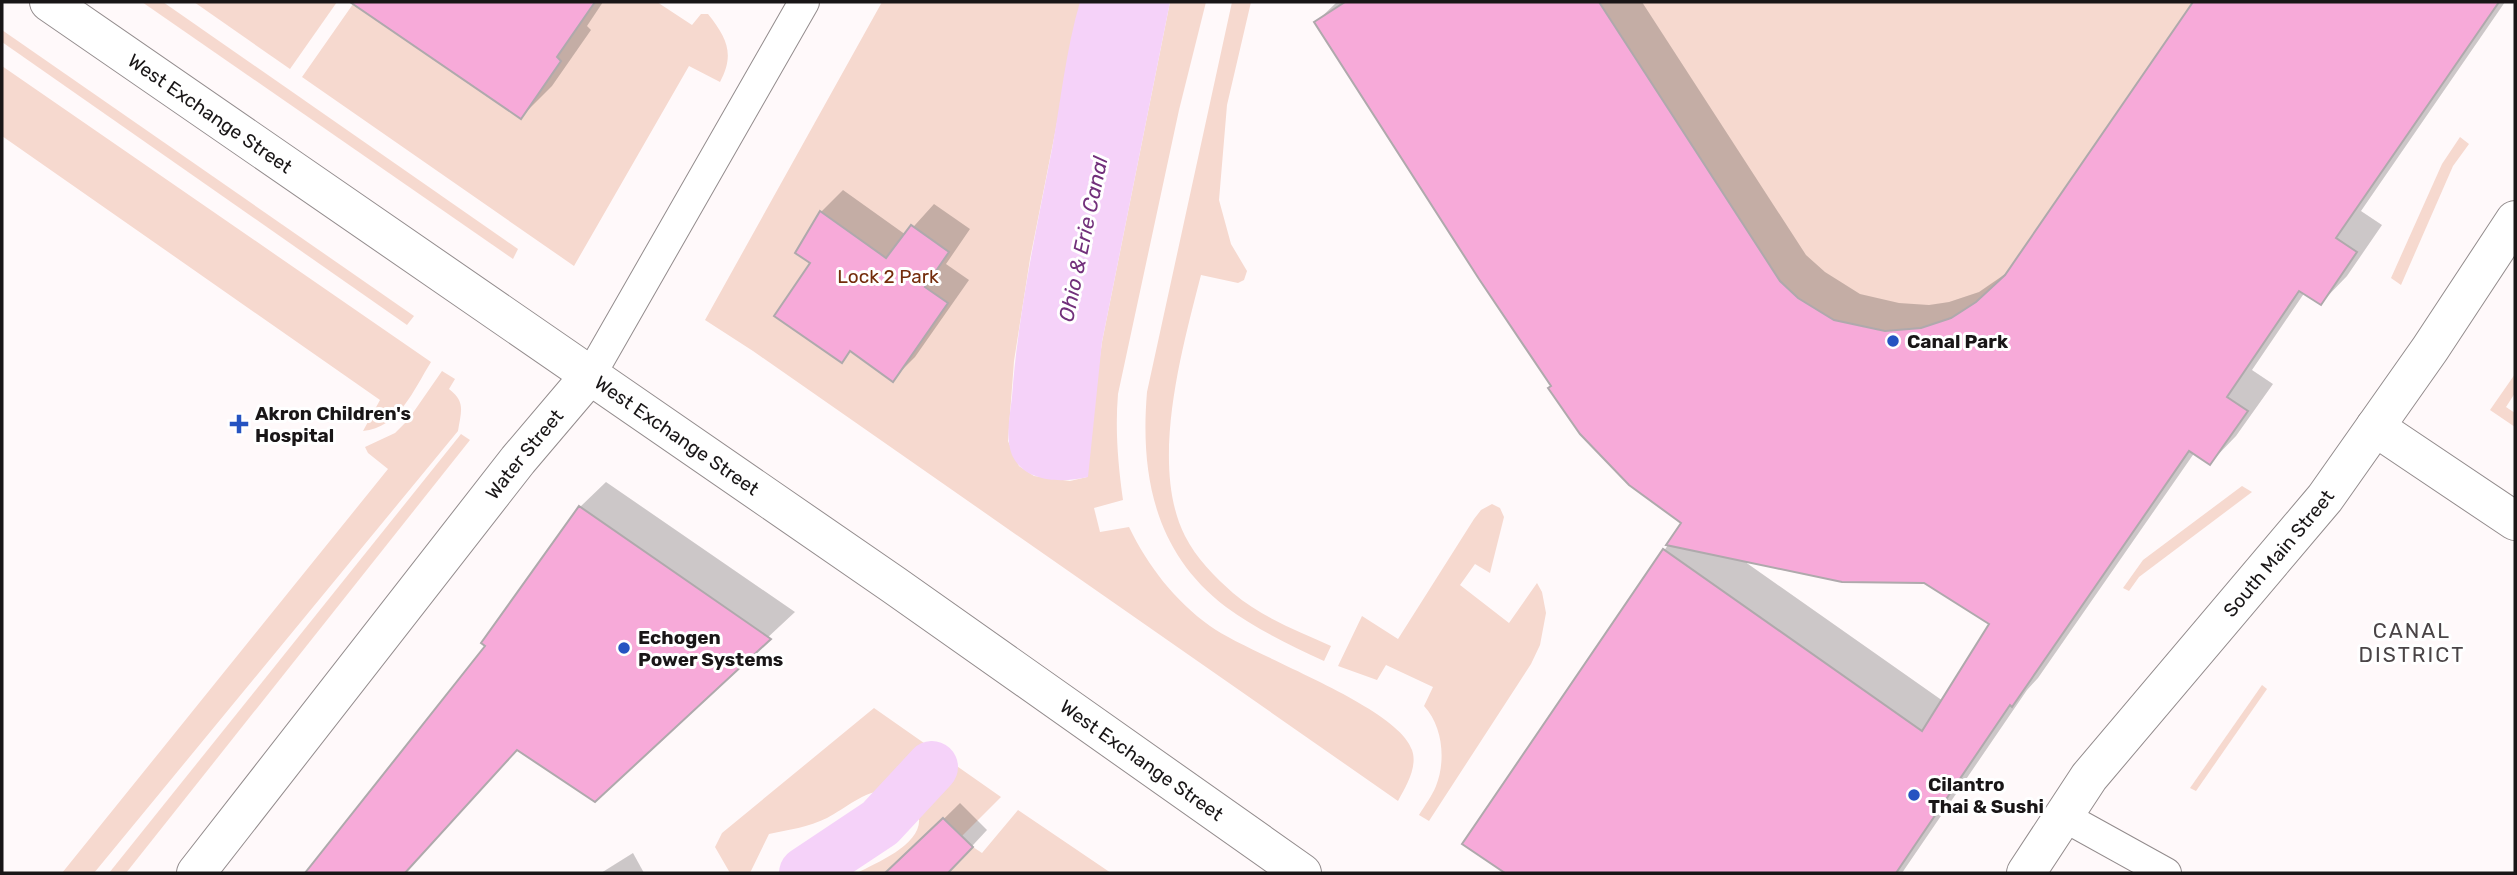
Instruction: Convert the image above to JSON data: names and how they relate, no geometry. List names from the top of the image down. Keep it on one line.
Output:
{"streets":{"main road":["West Exchange Street","Water Street","South Main Street"]},"crossings":[["West Exchange Street","Water Street"]],"districts":["CANAL DISTRICT"],"water":["Ohio & Erie Canal"],"parks":["Lock 2 Park"],"places":{"other":["Canal Park","Echogen Power Systems","Cilantro Thai & Sushi"],"health":["Akron Children's Hospital"]}}
